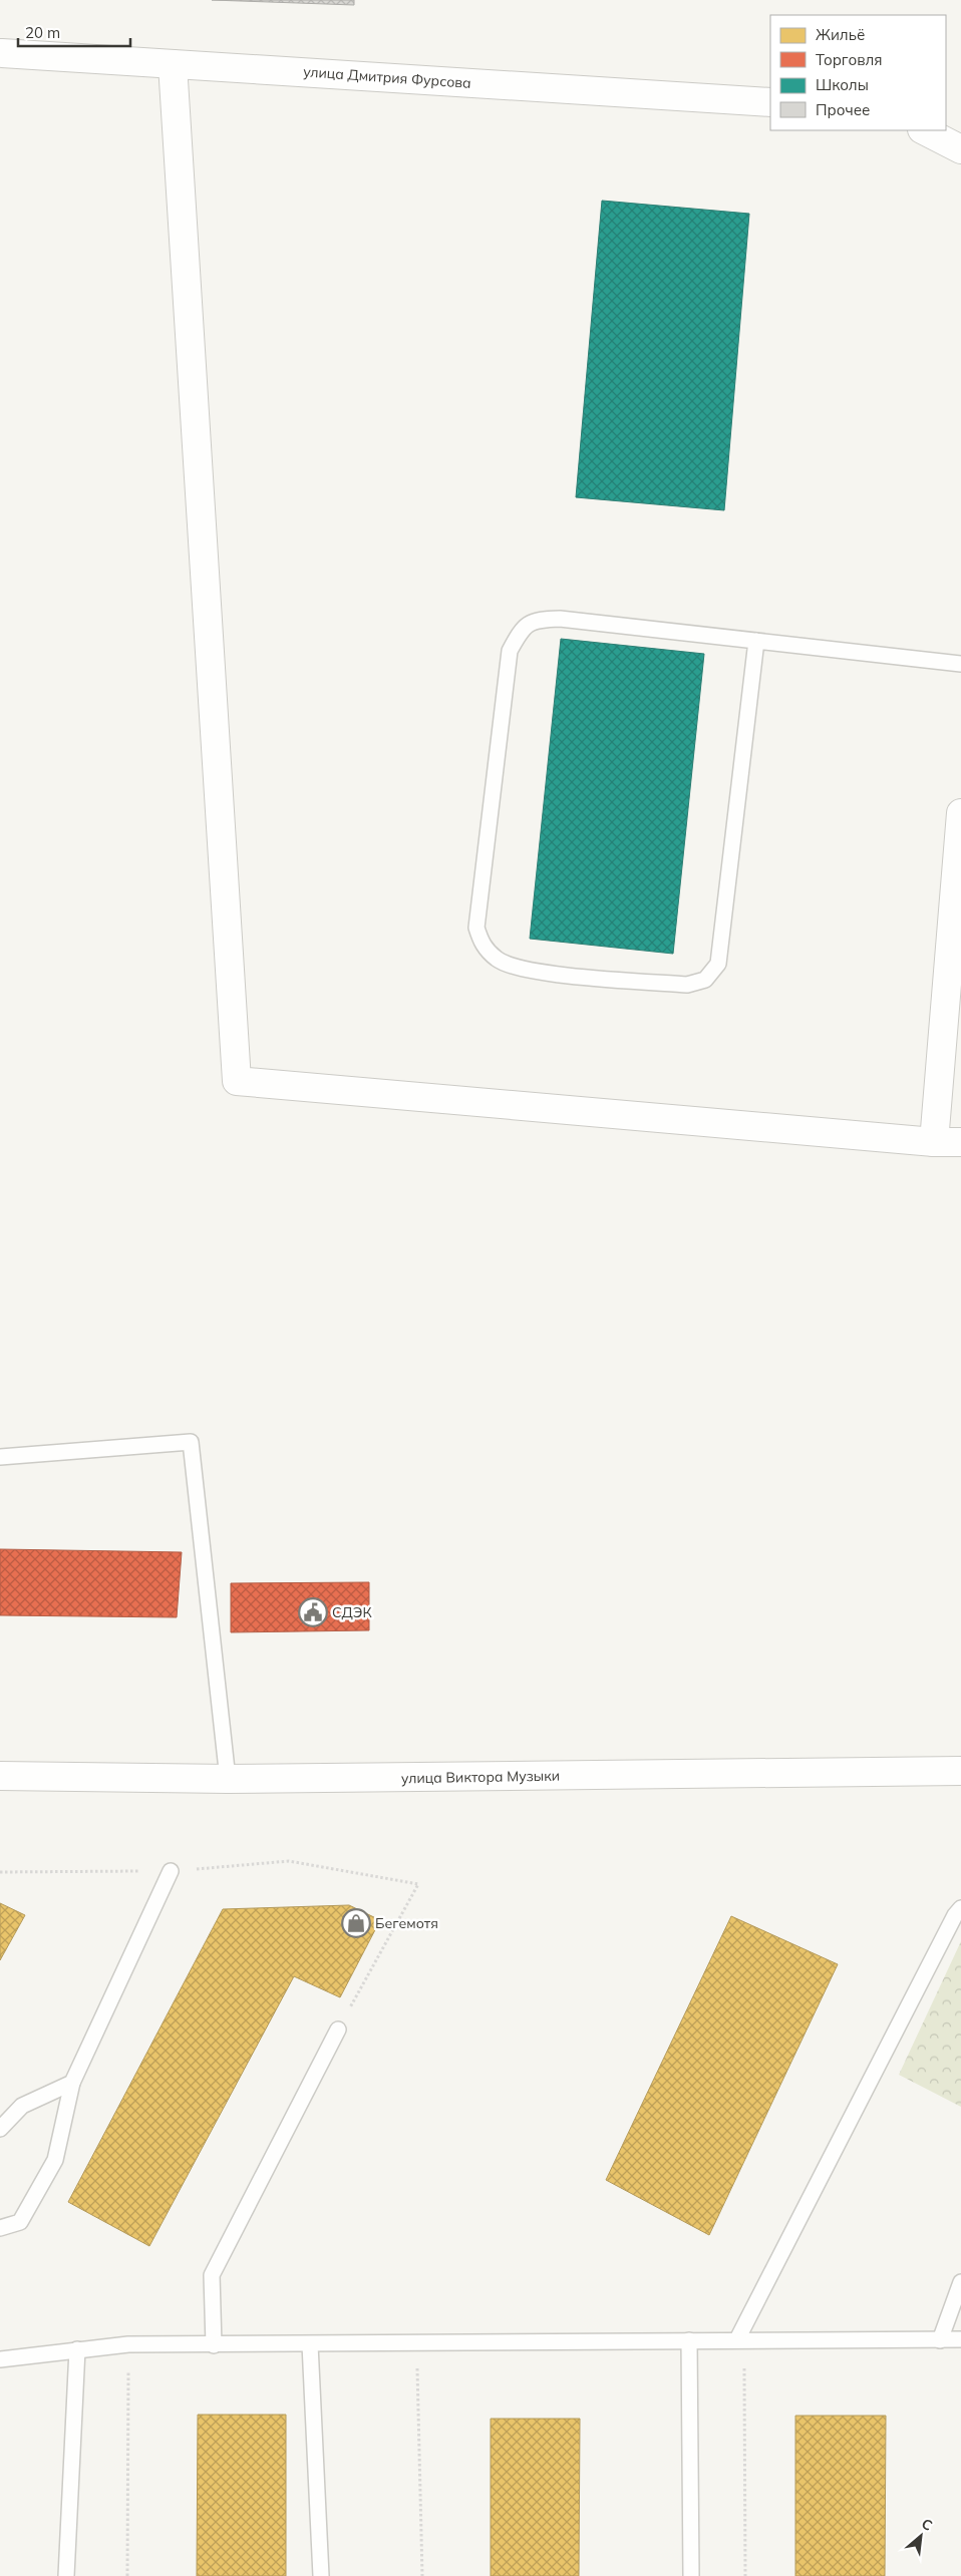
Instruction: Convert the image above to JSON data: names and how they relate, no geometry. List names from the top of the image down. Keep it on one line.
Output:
{"streets":{"street":["улица Дмитрия Фурсова","улица Виктора Музыки"]},"places":{"public building":["СДЭК"],"shop":["Бегемотя"]},"legend":["Жильё","Торговля","Школы","Прочее"],"scale_bar":"20 m","north":"top right"}
